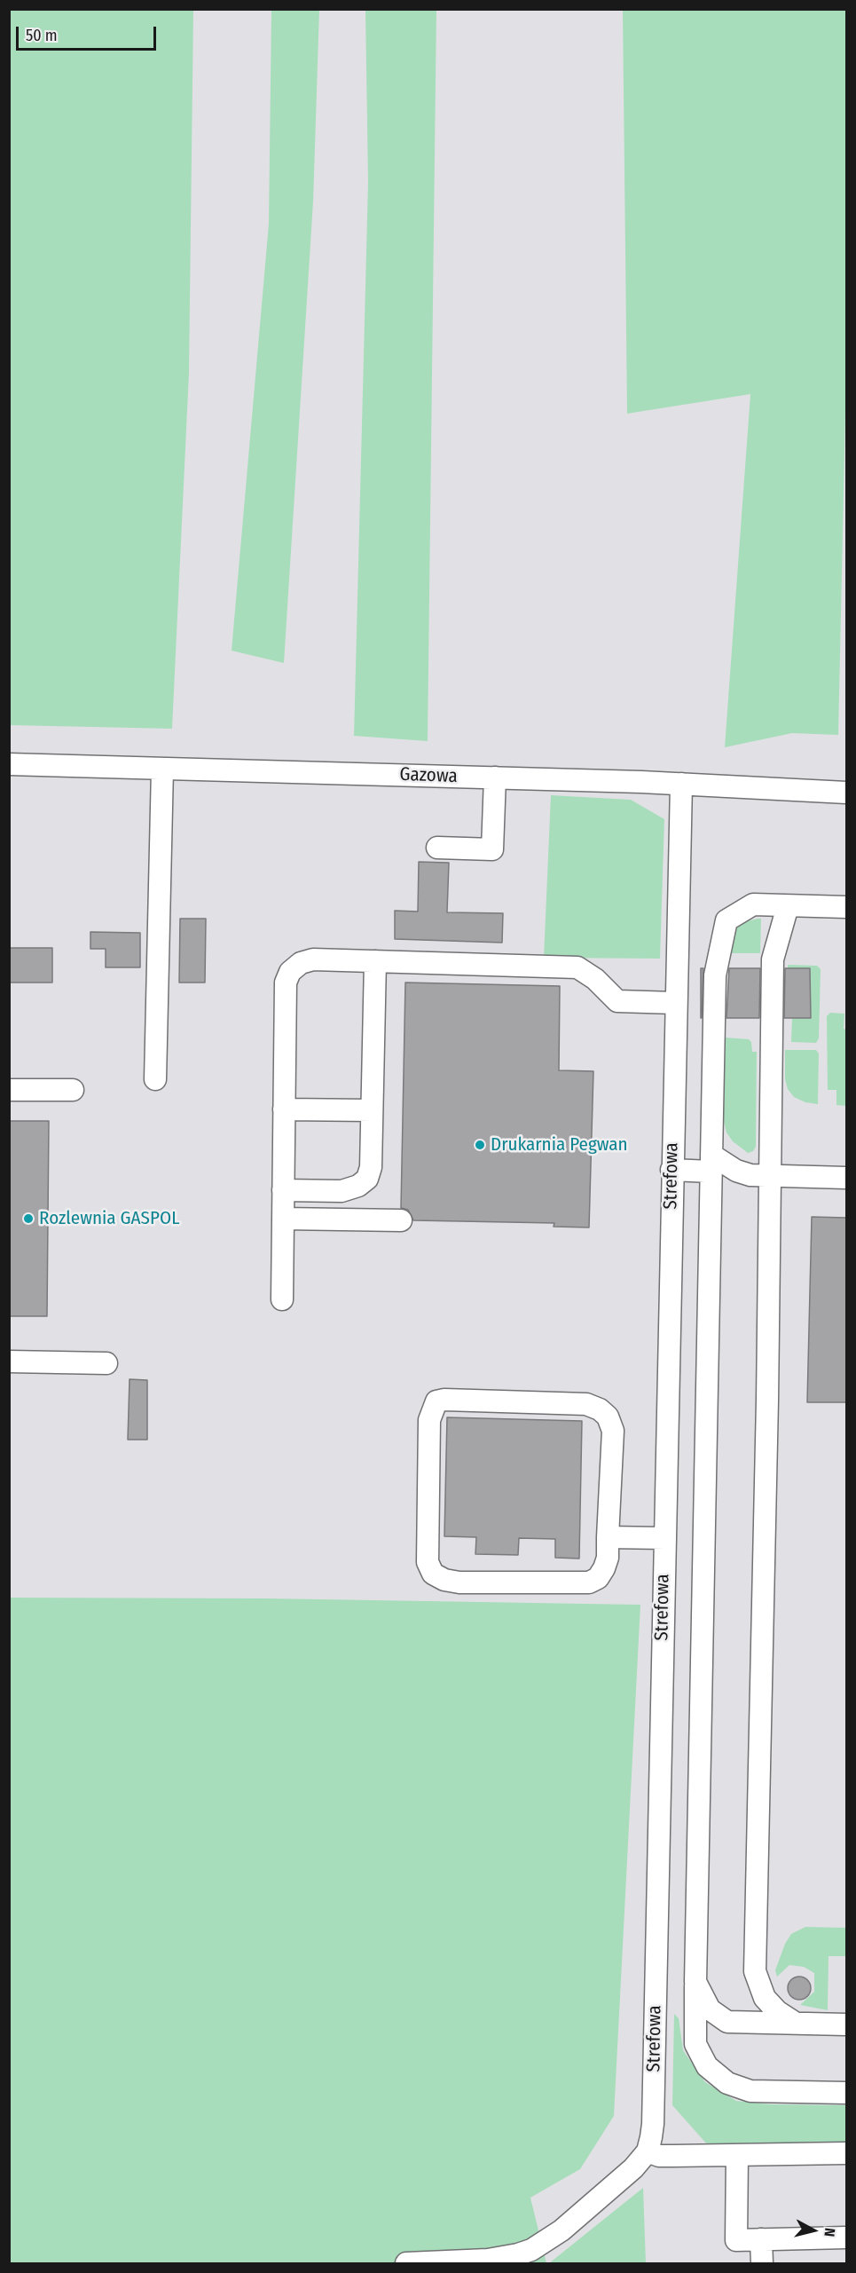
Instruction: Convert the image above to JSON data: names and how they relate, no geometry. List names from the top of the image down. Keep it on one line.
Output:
{"streets":{"street":["Gazowa","Strefowa"]},"crossings":[["Gazowa","Strefowa"]],"places":["Drukarnia Pegwan","Rozlewnia GASPOL"],"scale_bar":"50 m","north":"right"}
